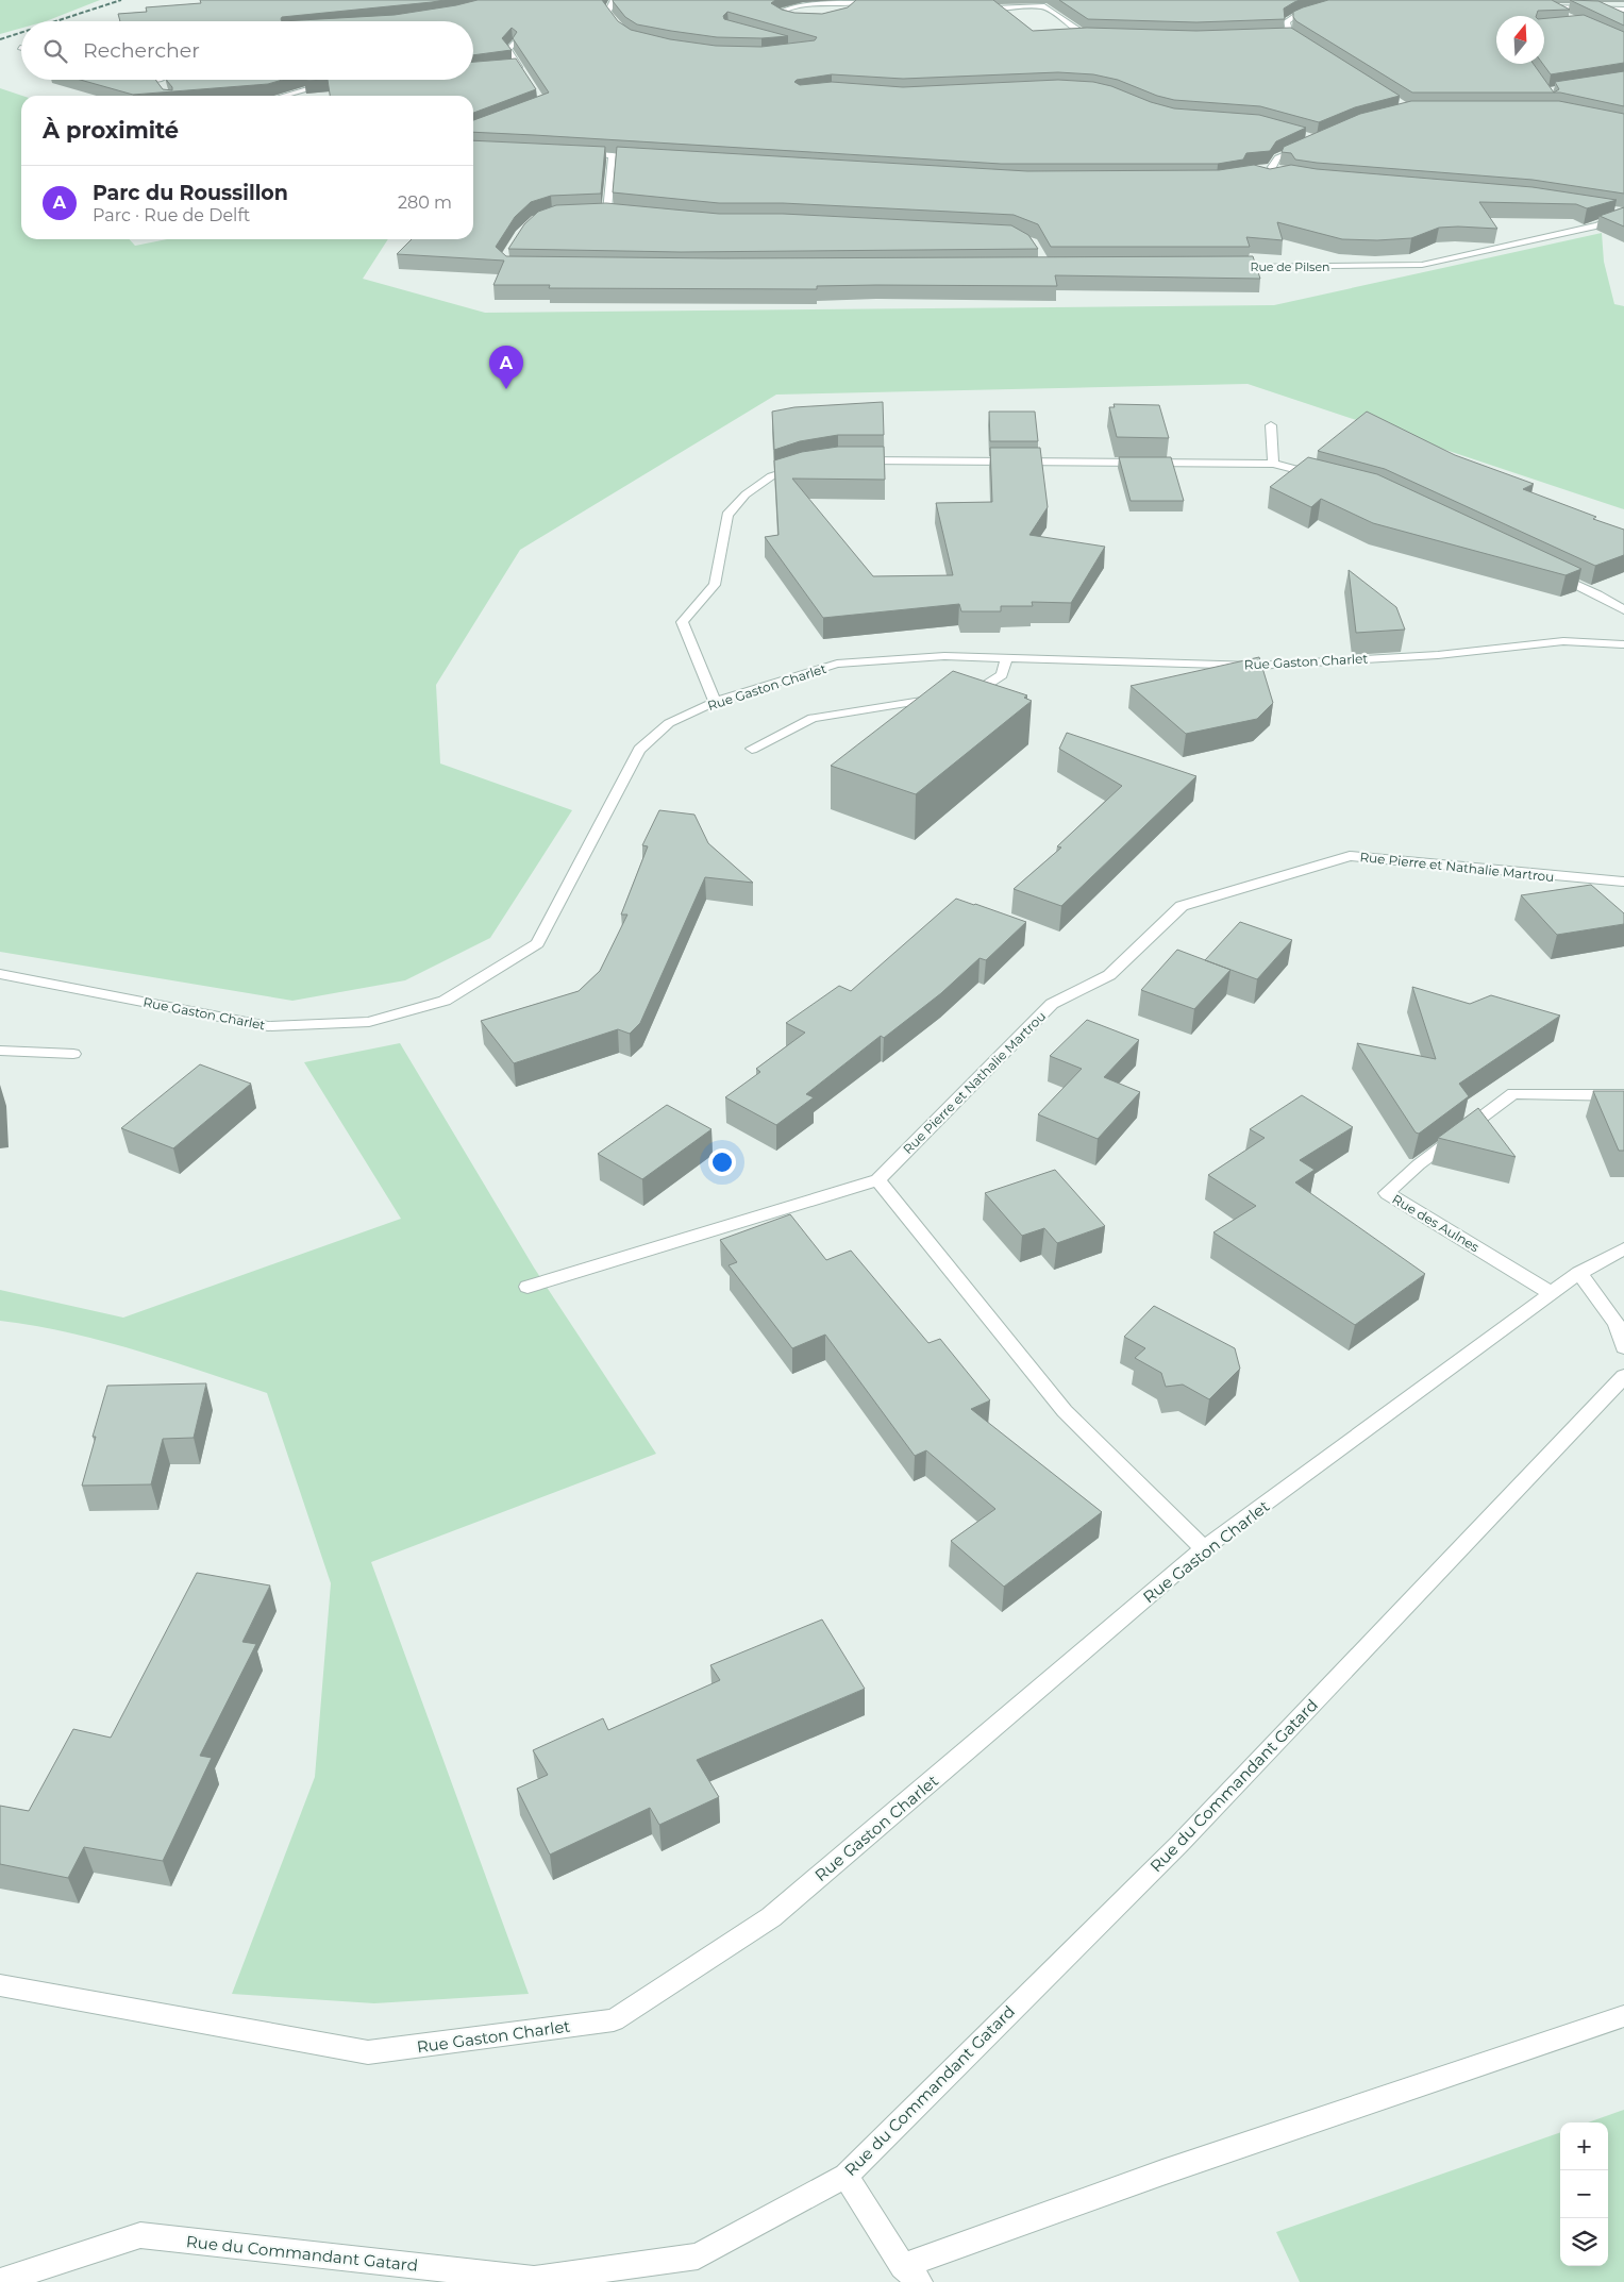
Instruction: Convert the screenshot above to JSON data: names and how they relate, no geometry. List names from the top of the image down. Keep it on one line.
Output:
{"streets":{"street":["Rue de Pilsen","Rue Gaston Charlet","Rue Pierre et Nathalie Martrou","Rue des Aulnes","Rue du Commandant Gatard"]},"crossings":[["Rue Gaston Charlet","Rue des Aulnes"]],"north":"top","page":{"search":"Rechercher","heading":"À proximité","list":[{"mark":"A","name":"Parc du Roussillon","note":"Parc · Rue de Delft","value":"280 m"}],"pins":"A","map_buttons":["+","−"]}}
